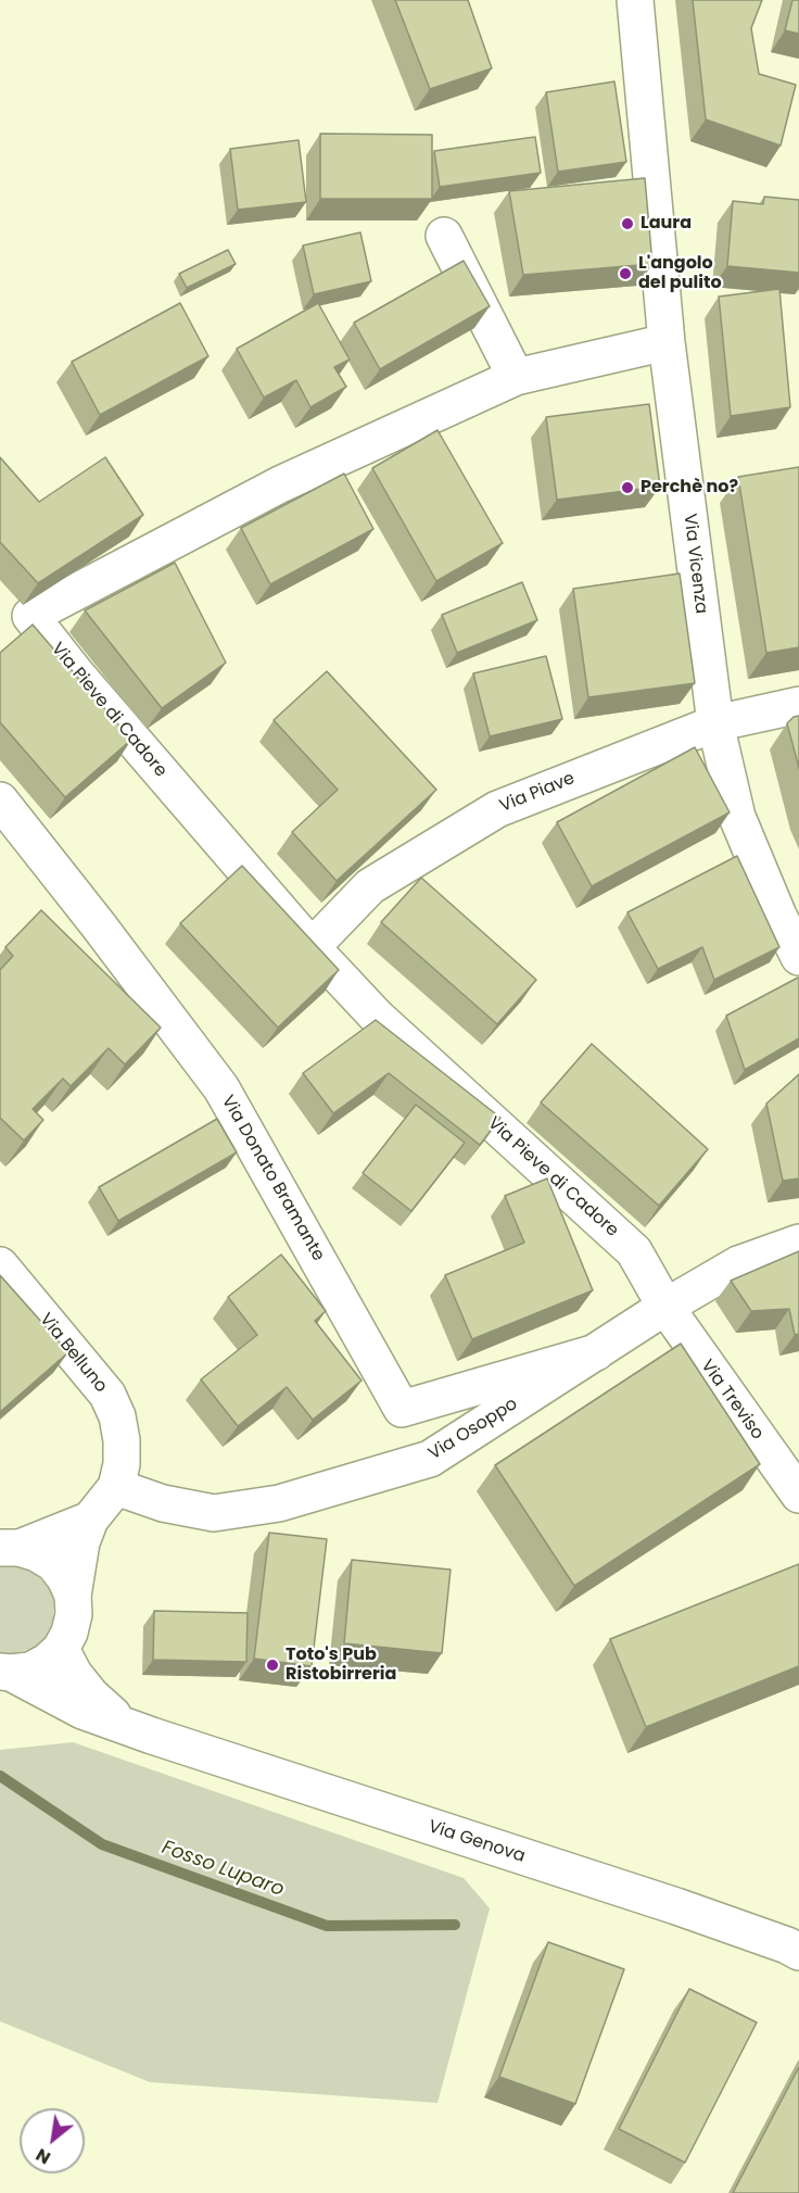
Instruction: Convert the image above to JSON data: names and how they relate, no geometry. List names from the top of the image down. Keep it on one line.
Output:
{"streets":{"street":["Via Vicenza","Via Pieve di Cadore","Via Piave","Via Donato Bramante","Via Belluno","Via Treviso","Via Osoppo","Via Genova"]},"crossings":[["Via Vicenza","Via Pieve di Cadore"],["Via Vicenza","Via Piave"],["Via Pieve di Cadore","Via Piave"],["Via Pieve di Cadore","Via Treviso"],["Via Pieve di Cadore","Via Osoppo"],["Via Donato Bramante","Via Osoppo"],["Via Belluno","Via Osoppo"],["Via Belluno","Via Genova"],["Via Treviso","Via Osoppo"]],"water":["Fosso Luparo"],"places":["Laura","L'angolo del pulito","Perchè no?","Toto's Pub Ristobirreria"],"north":"bottom left"}
